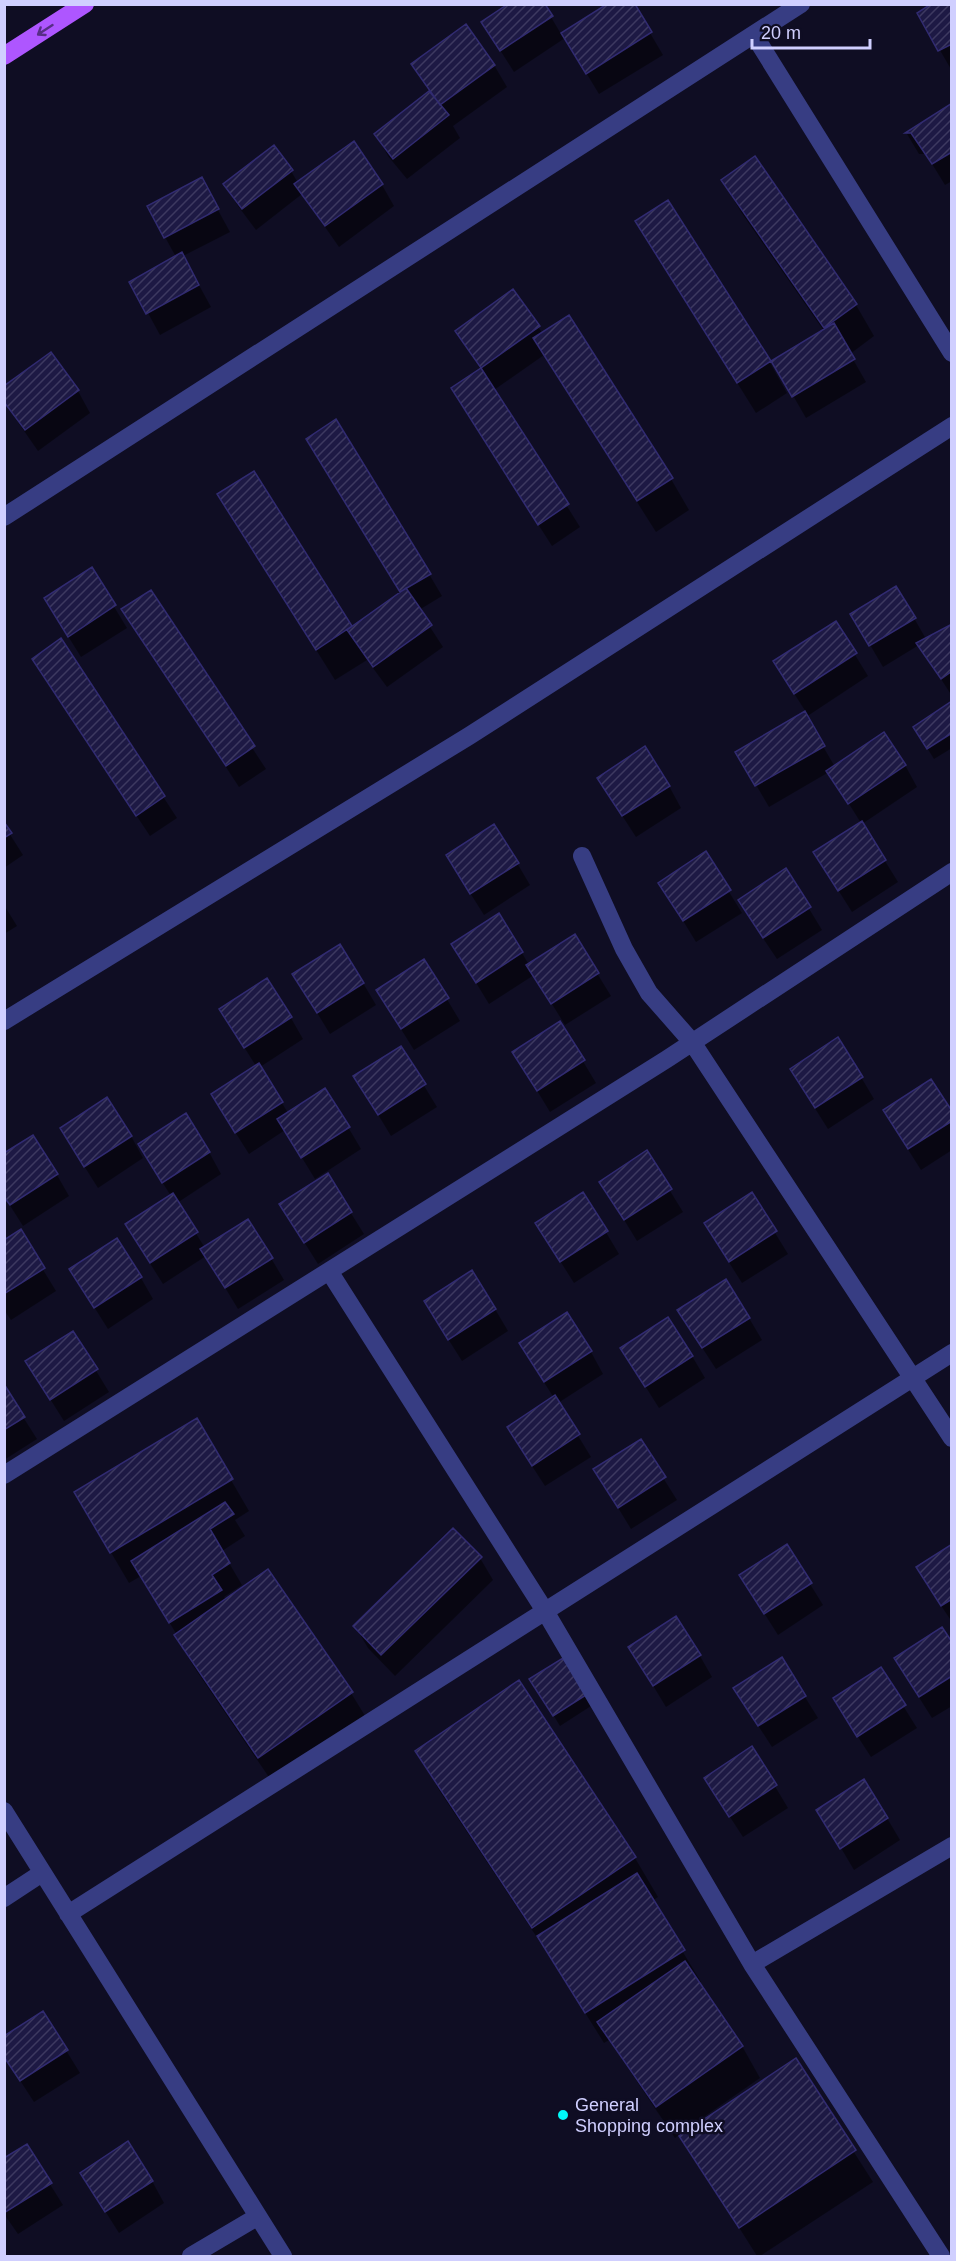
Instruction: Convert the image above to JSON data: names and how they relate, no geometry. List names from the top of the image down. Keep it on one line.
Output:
{"places":["General Shopping complex"],"scale_bar":"20 m"}
